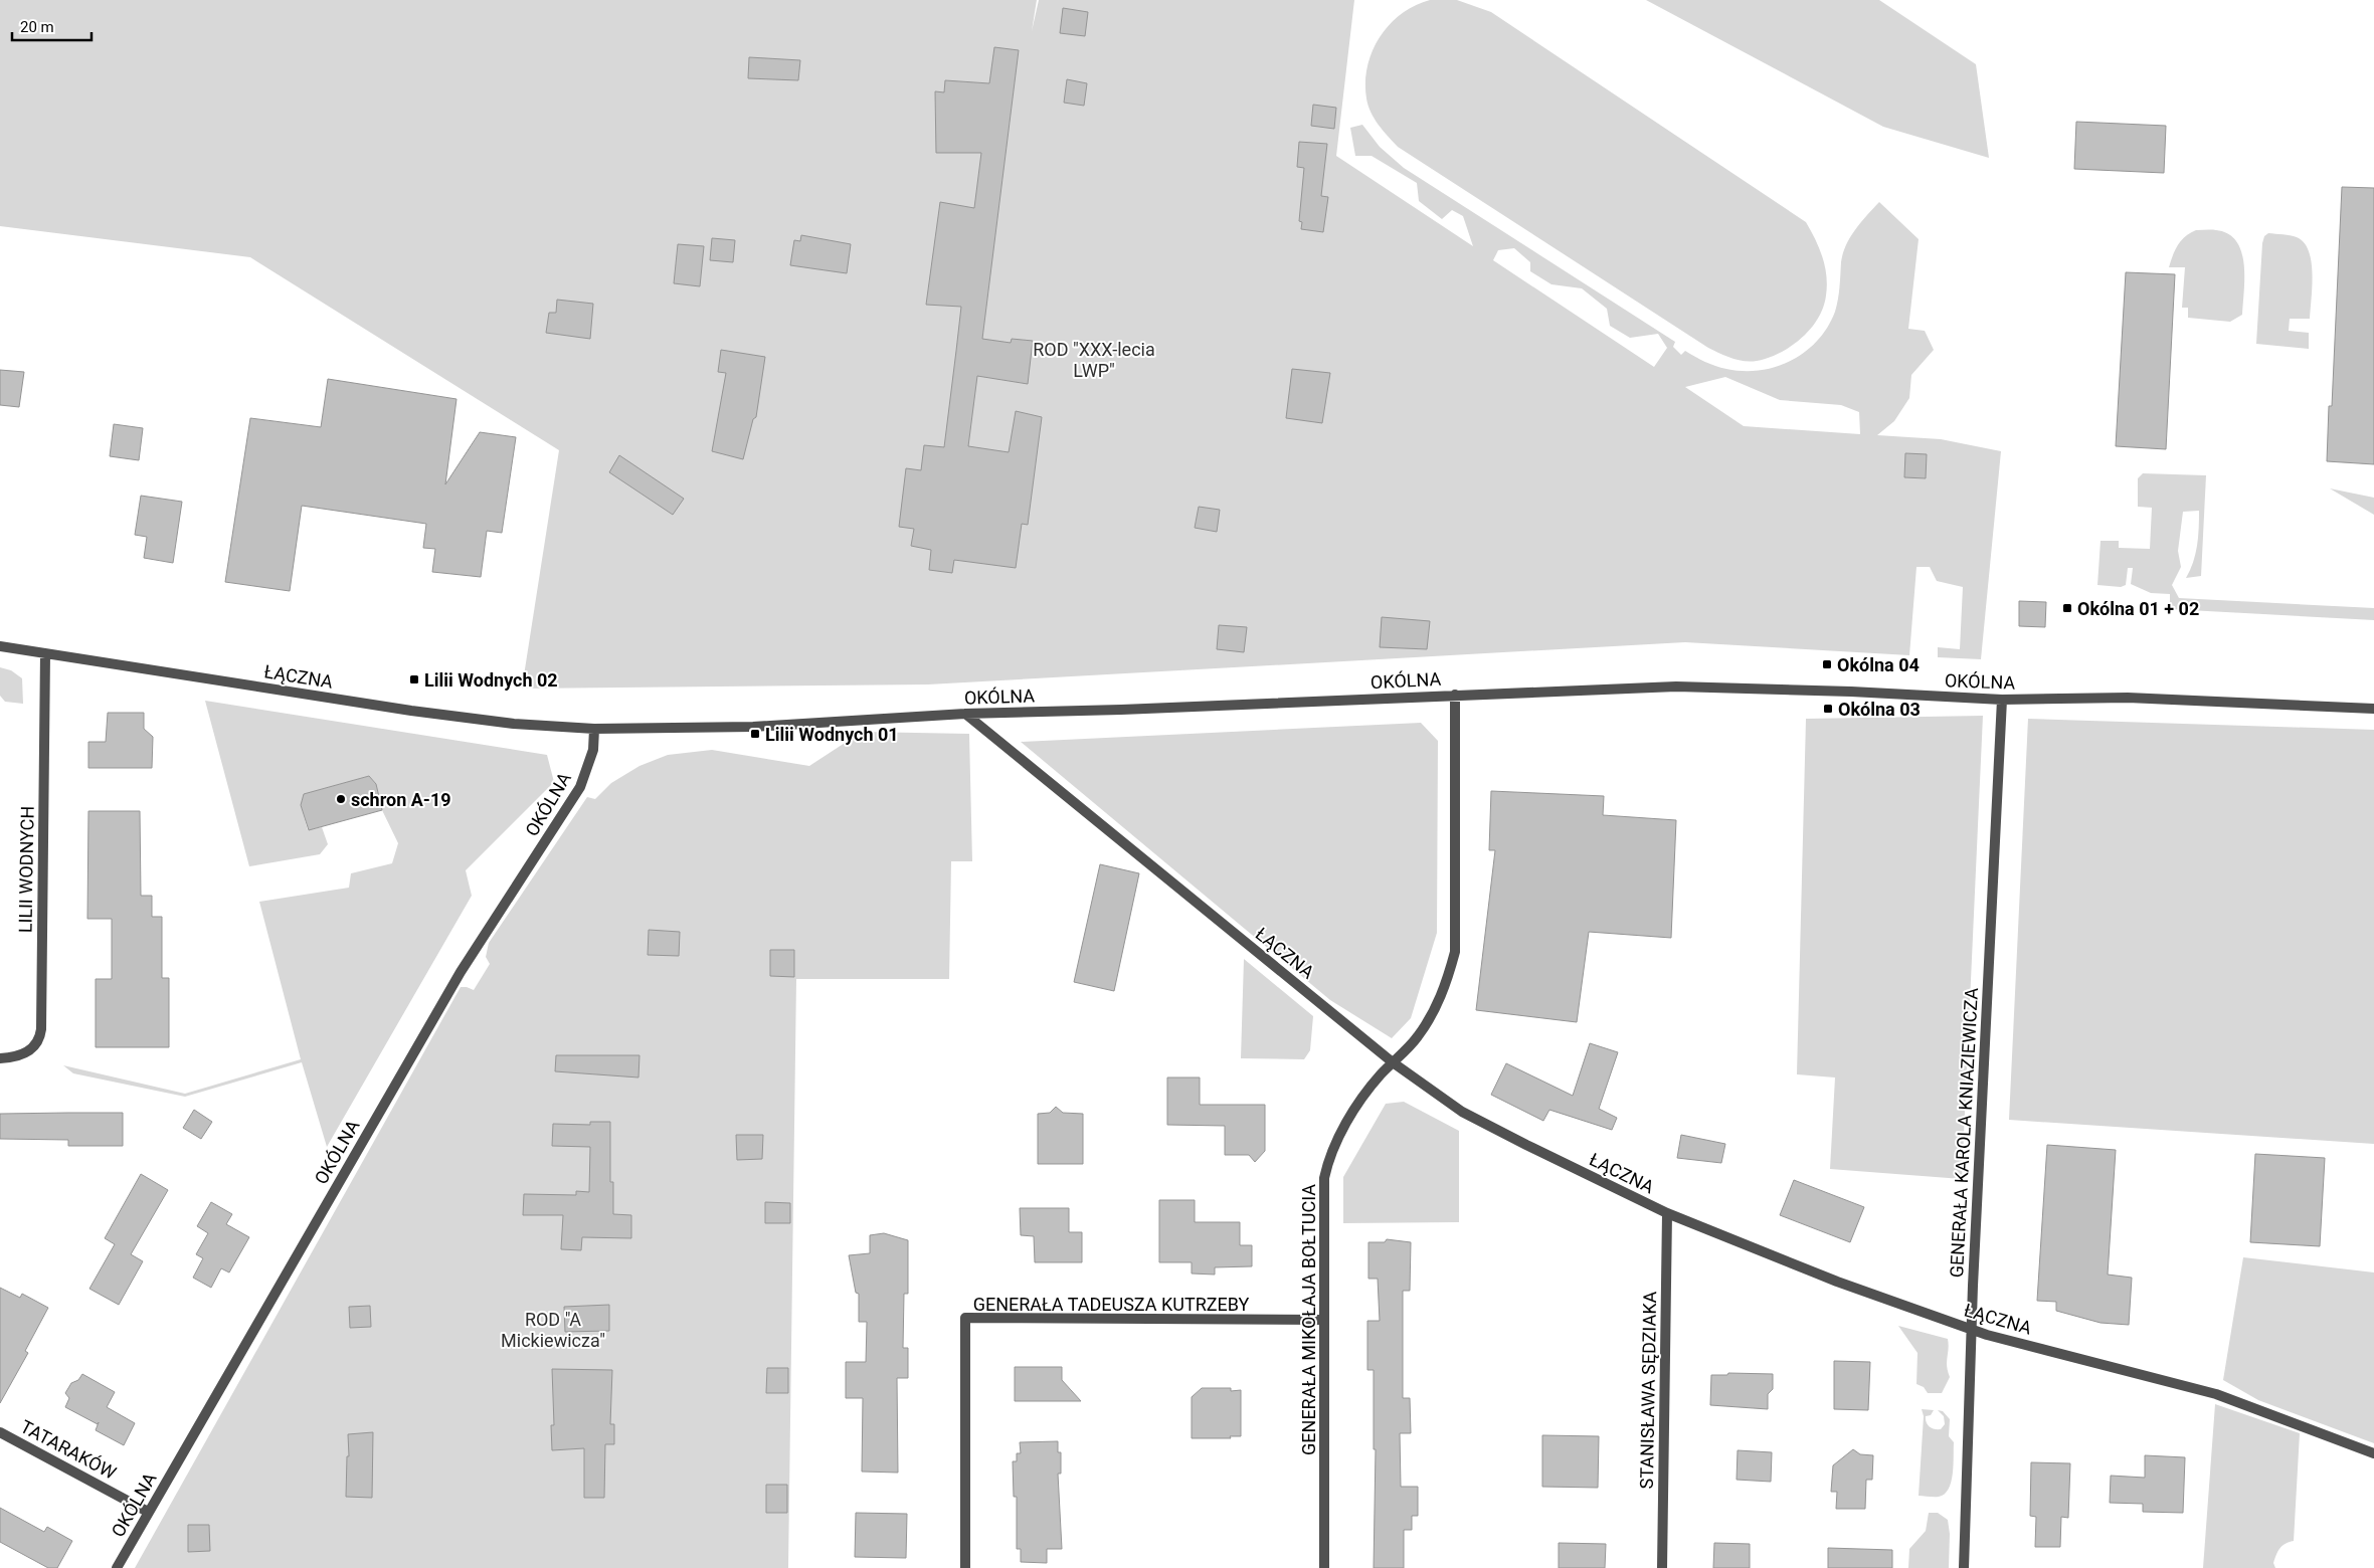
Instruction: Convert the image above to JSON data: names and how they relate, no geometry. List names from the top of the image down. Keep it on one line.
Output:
{"streets":{"street":["ŁĄCZNA","OKÓLNA","LILII WODNYCH","GENERAŁA KAROLA KNIAZIEWICZA","GENERAŁA TADEUSZA KUTRZEBY","GENERAŁA MIKOŁAJA BOŁTUCIA","STANISŁAWA SĘDZIAKA","TATARAKÓW"]},"crossings":[["ŁĄCZNA","OKÓLNA"],["ŁĄCZNA","LILII WODNYCH"],["ŁĄCZNA","GENERAŁA KAROLA KNIAZIEWICZA"],["ŁĄCZNA","GENERAŁA MIKOŁAJA BOŁTUCIA"],["ŁĄCZNA","STANISŁAWA SĘDZIAKA"],["OKÓLNA","GENERAŁA KAROLA KNIAZIEWICZA"],["OKÓLNA","GENERAŁA MIKOŁAJA BOŁTUCIA"],["OKÓLNA","TATARAKÓW"],["GENERAŁA TADEUSZA KUTRZEBY","GENERAŁA MIKOŁAJA BOŁTUCIA"]],"parks":["ROD \"XXX-lecia LWP\"","ROD \"A Mickiewicza\""],"places":{"transit":["Okólna 01 + 02","Okólna 04","Lilii Wodnych 02","Okólna 03","Lilii Wodnych 01"],"other":["schron A-19"]},"scale_bar":"20 m"}
